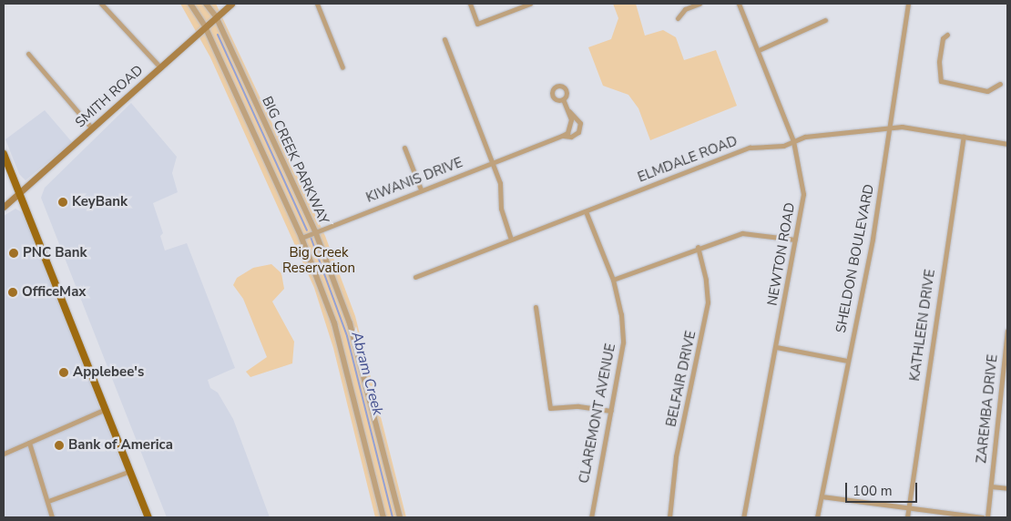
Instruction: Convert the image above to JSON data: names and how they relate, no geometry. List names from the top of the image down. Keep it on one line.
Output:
{"streets":{"main road":["SMITH ROAD"],"street":["ELMDALE ROAD","BIG CREEK PARKWAY","KIWANIS DRIVE","NEWTON ROAD","SHELDON BOULEVARD","KATHLEEN DRIVE","BELFAIR DRIVE","ZAREMBA DRIVE","CLAREMONT AVENUE"]},"crossings":[["SMITH ROAD","BIG CREEK PARKWAY"],["ELMDALE ROAD","NEWTON ROAD"],["ELMDALE ROAD","SHELDON BOULEVARD"],["ELMDALE ROAD","KATHLEEN DRIVE"],["ELMDALE ROAD","CLAREMONT AVENUE"],["BIG CREEK PARKWAY","KIWANIS DRIVE"]],"water":["Abram Creek"],"parks":["Big Creek Reservation"],"places":["KeyBank","PNC Bank","OfficeMax","Applebee's","Bank of America"],"scale_bar":"100 m"}
